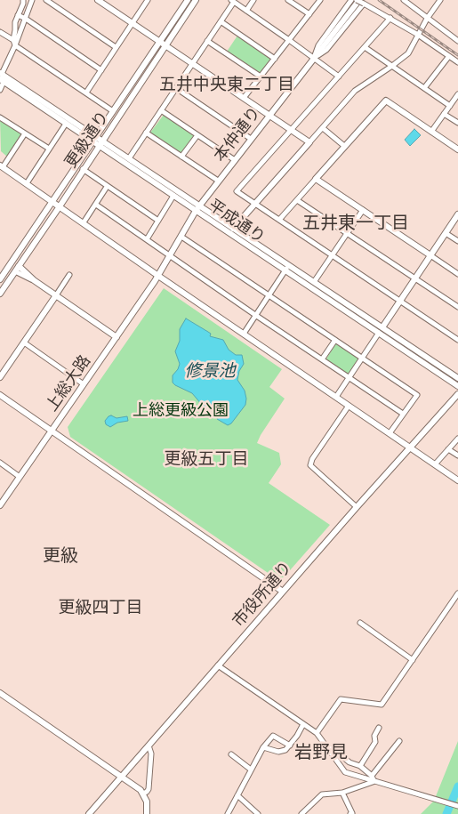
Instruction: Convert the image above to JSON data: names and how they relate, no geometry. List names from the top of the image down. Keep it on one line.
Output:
{"streets":{"street":["本仲通り","更級通り","平成通り","上総大路","市役所通り"]},"crossings":[["本仲通り","平成通り"],["本仲通り","上総大路"],["更級通り","平成通り"]],"districts":["五井中央東二丁目","五井東一丁目","更級五丁目","更級","更級四丁目","岩野見"],"water":["修景池"],"parks":["上総更級公園"]}
